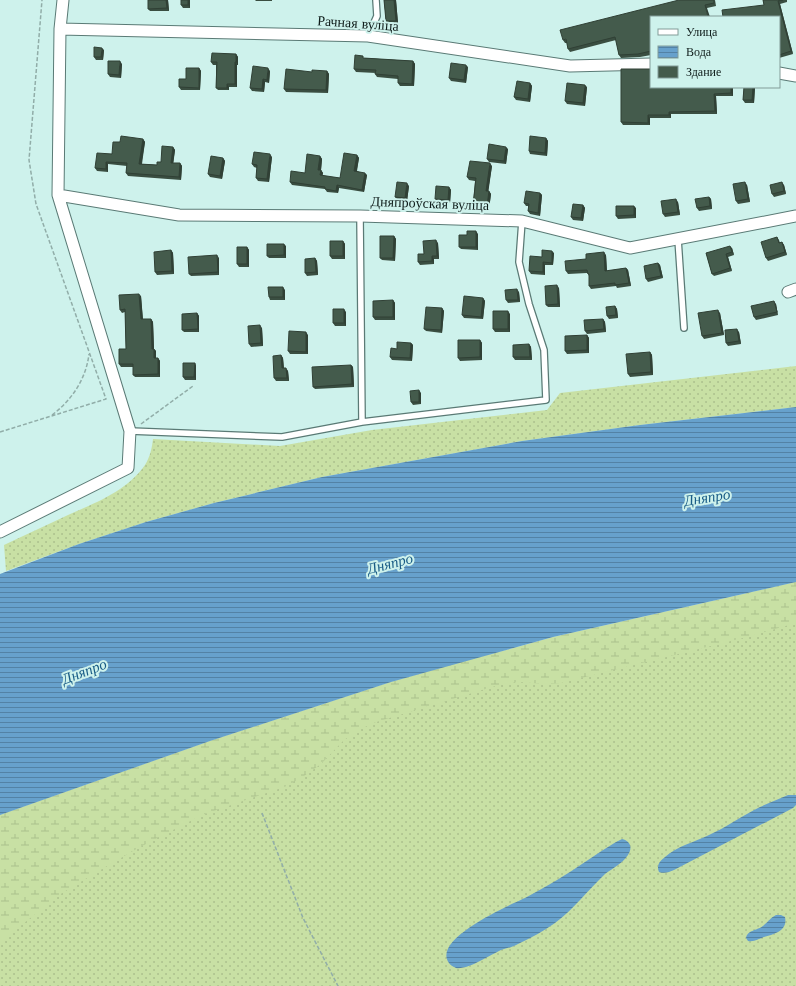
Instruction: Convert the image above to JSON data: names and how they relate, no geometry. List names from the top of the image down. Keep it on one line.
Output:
{"streets":{"street":["Рачная вуліца","Дняпроўская вуліца"]},"water":["Дняпро"],"legend":["Улица","Вода","Здание"]}
